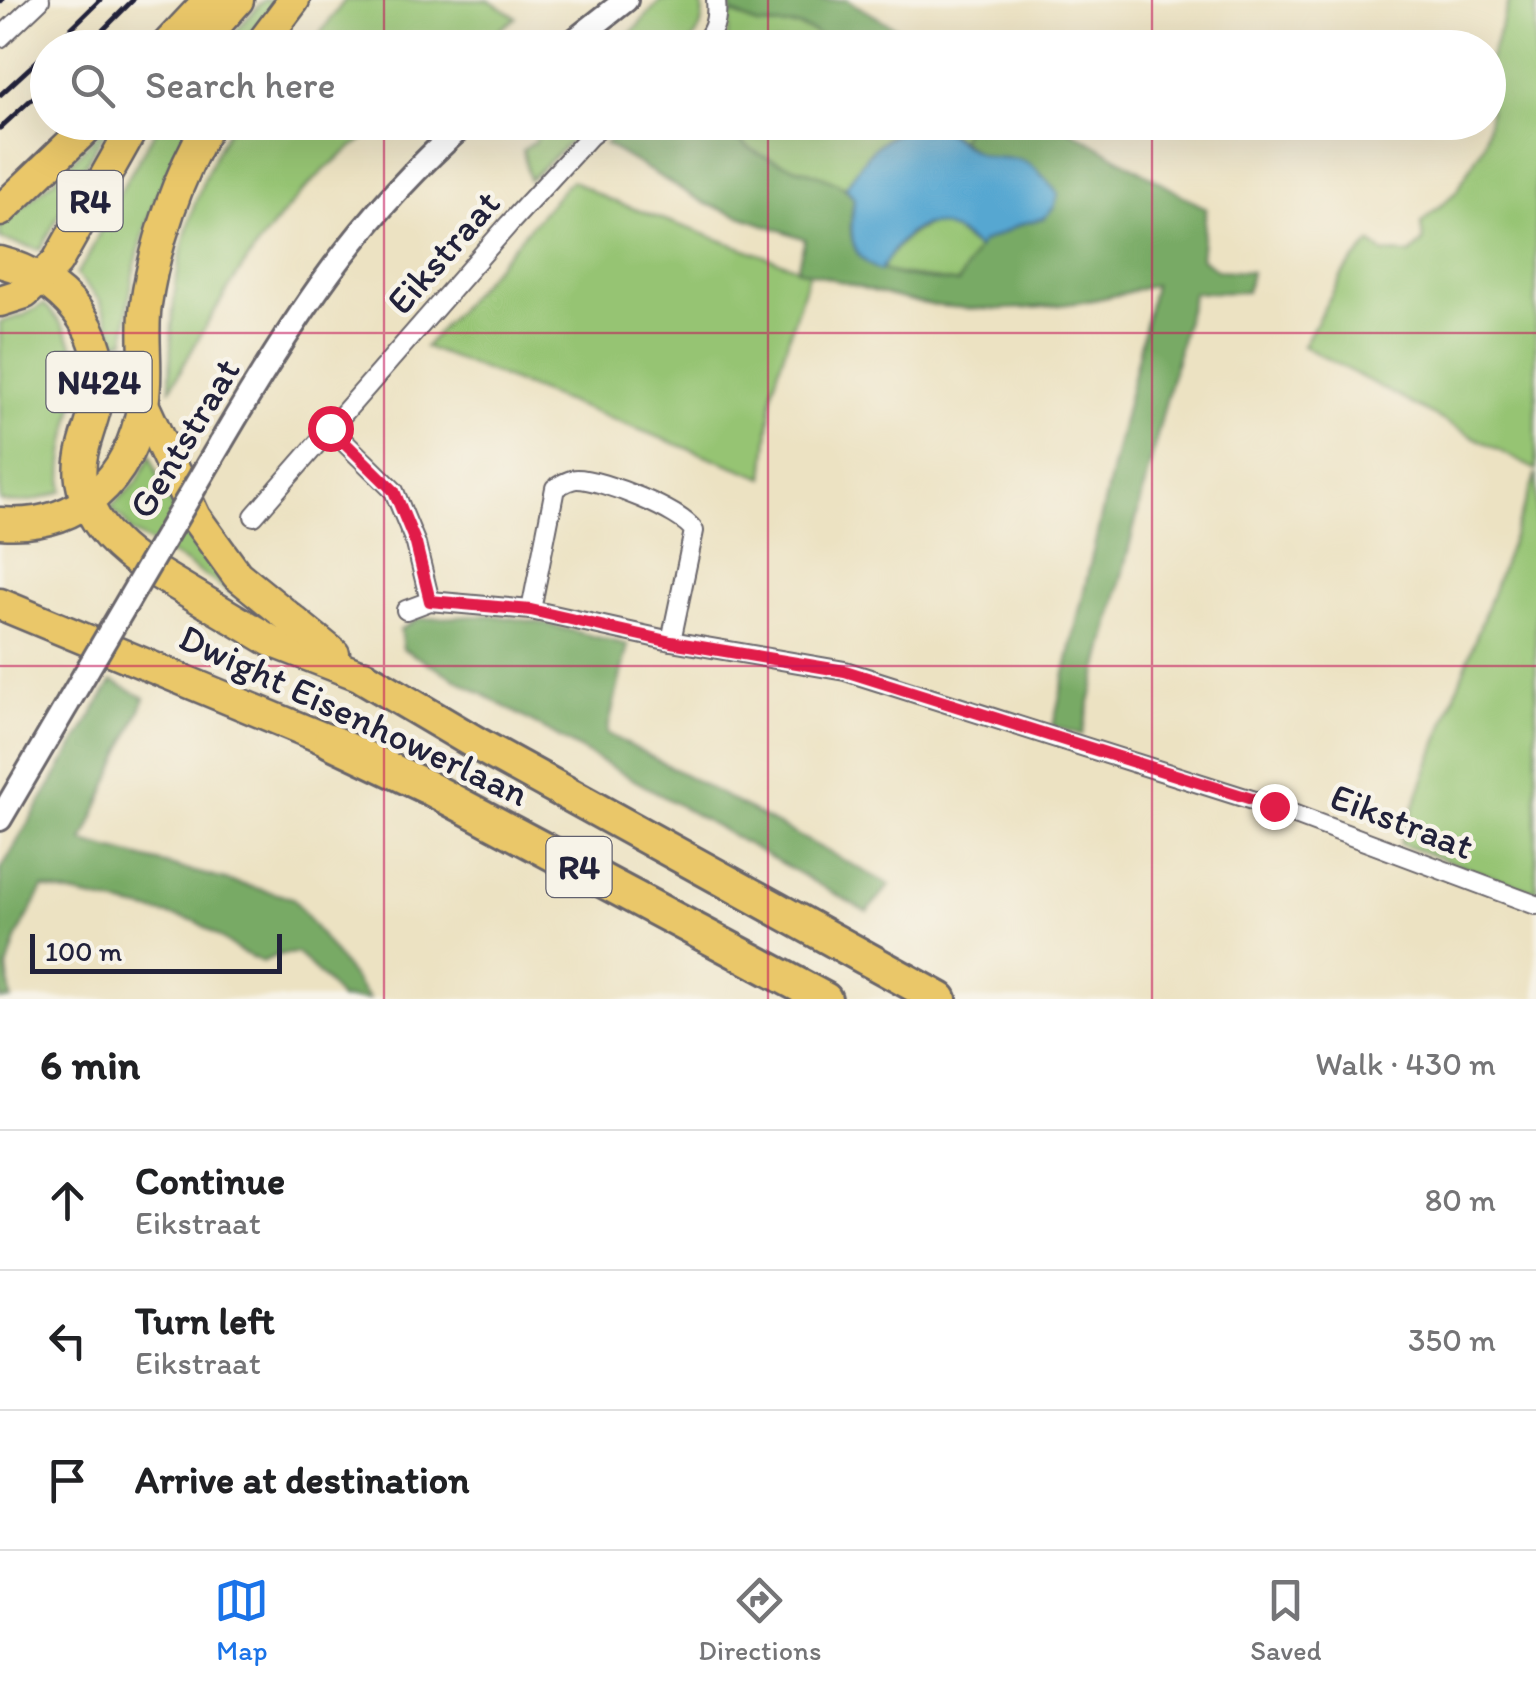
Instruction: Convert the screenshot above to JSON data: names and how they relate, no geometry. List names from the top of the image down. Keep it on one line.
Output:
{"streets":{"highway":["R4","N424","Dwight Eisenhowerlaan"],"street":["Eikstraat","Gentstraat"]},"crossings":[["R4","N424"],["R4","Dwight Eisenhowerlaan"],["N424","Dwight Eisenhowerlaan"]],"scale_bar":"100 m","page":{"search":"Search here","scale":"100 m","heading":["6 min","Walk · 430 m"],"list":[["Continue","Eikstraat","80 m"],["Turn left","Eikstraat","350 m"],"Arrive at destination"],"nav":["Map","Directions","Saved"]}}
